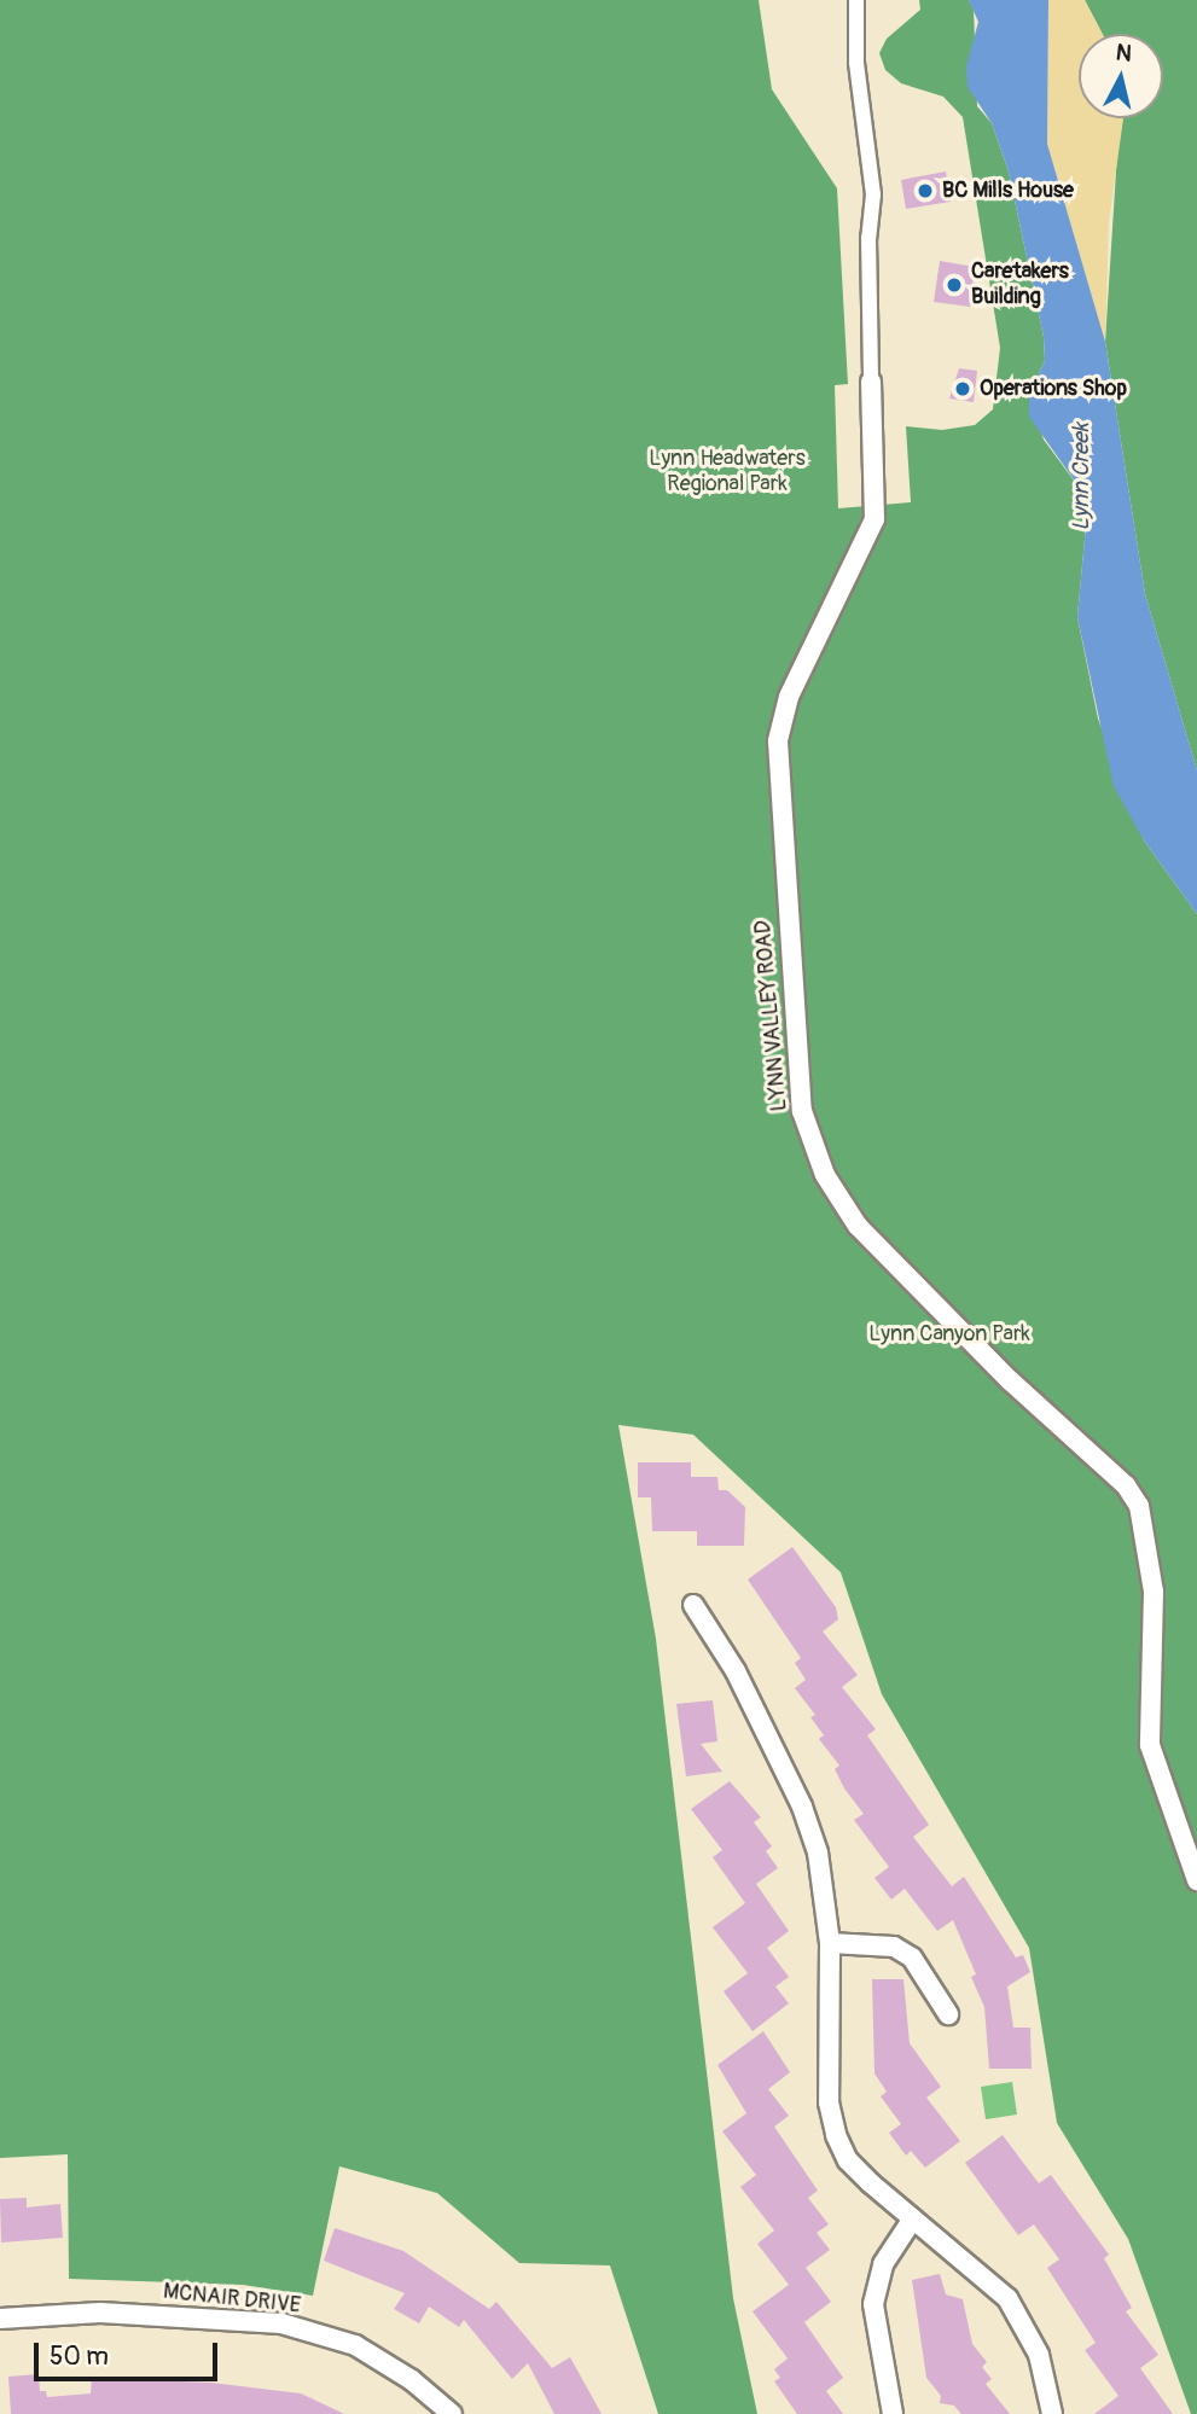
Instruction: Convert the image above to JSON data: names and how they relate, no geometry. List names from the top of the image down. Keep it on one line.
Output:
{"streets":{"street":["LYNN VALLEY ROAD","MCNAIR DRIVE"]},"water":["Lynn Creek"],"parks":["Lynn Headwaters Regional Park","Lynn Canyon Park"],"places":["BC Mills House","Caretakers Building","Operations Shop"],"scale_bar":"50 m","north":"top"}
